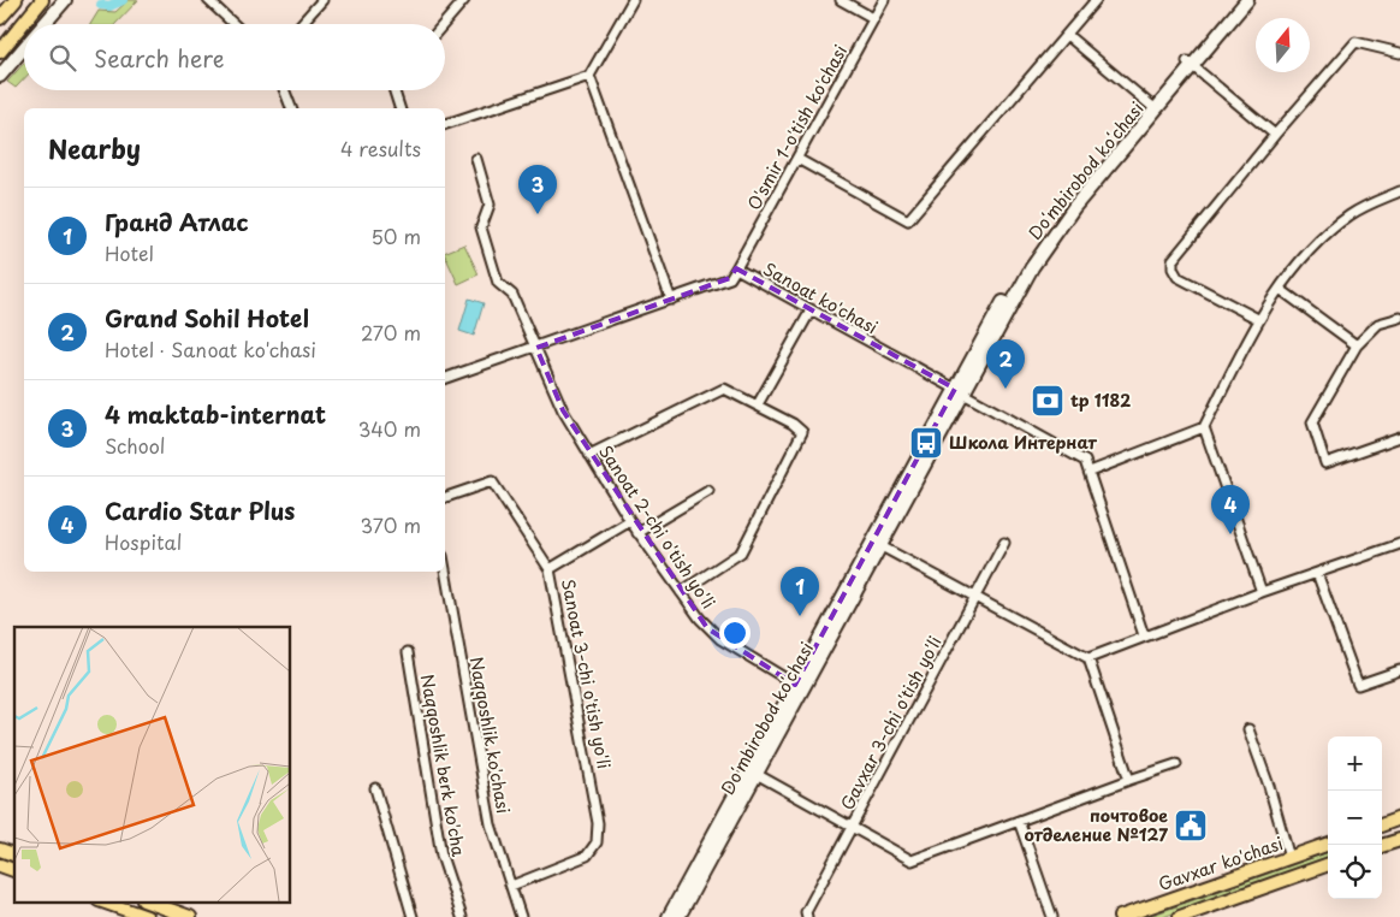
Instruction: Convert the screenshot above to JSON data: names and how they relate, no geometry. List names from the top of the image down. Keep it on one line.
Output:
{"streets":{"main road":["Doʻmbirobod koʻchasi","Gavxar ko'chasi"],"street":["O'smir 1-o'tish ko'chasi","Sanoat ko'chasi","Sanoat 2-chi o'tish yo'li","Sanoat 3-chi o'tish yo'li","Gavxar 3-chi o'tish yo'li","Naqqoshlik ko'chasi","Naqqoshlik berk ko'cha"]},"crossings":[["O'smir 1-o'tish ko'chasi","Sanoat ko'chasi"],["Doʻmbirobod koʻchasi","Sanoat ko'chasi"],["Doʻmbirobod koʻchasi","Sanoat 2-chi o'tish yo'li"],["Sanoat ko'chasi","Sanoat 2-chi o'tish yo'li"],["Sanoat 3-chi o'tish yo'li","Naqqoshlik ko'chasi"]],"places":{"bank":["tp 1182"],"bus stop":["Школа Интернат"],"public building":["почтовое отделение №127"]},"north":"top","page":{"search":"Search here","heading":["Nearby","4 results"],"pins":["3","2","4","1"],"list":[{"mark":"1","name":"Гранд Атлас","note":"Hotel","value":"50 m"},{"mark":"2","name":"Grand Sohil Hotel","note":"Hotel · Sanoat ko'chasi","value":"270 m"},{"mark":"3","name":"4 maktab-internat","note":"School","value":"340 m"},{"mark":"4","name":"Cardio Star Plus","note":"Hospital","value":"370 m"}],"map_buttons":["+","−"]}}
